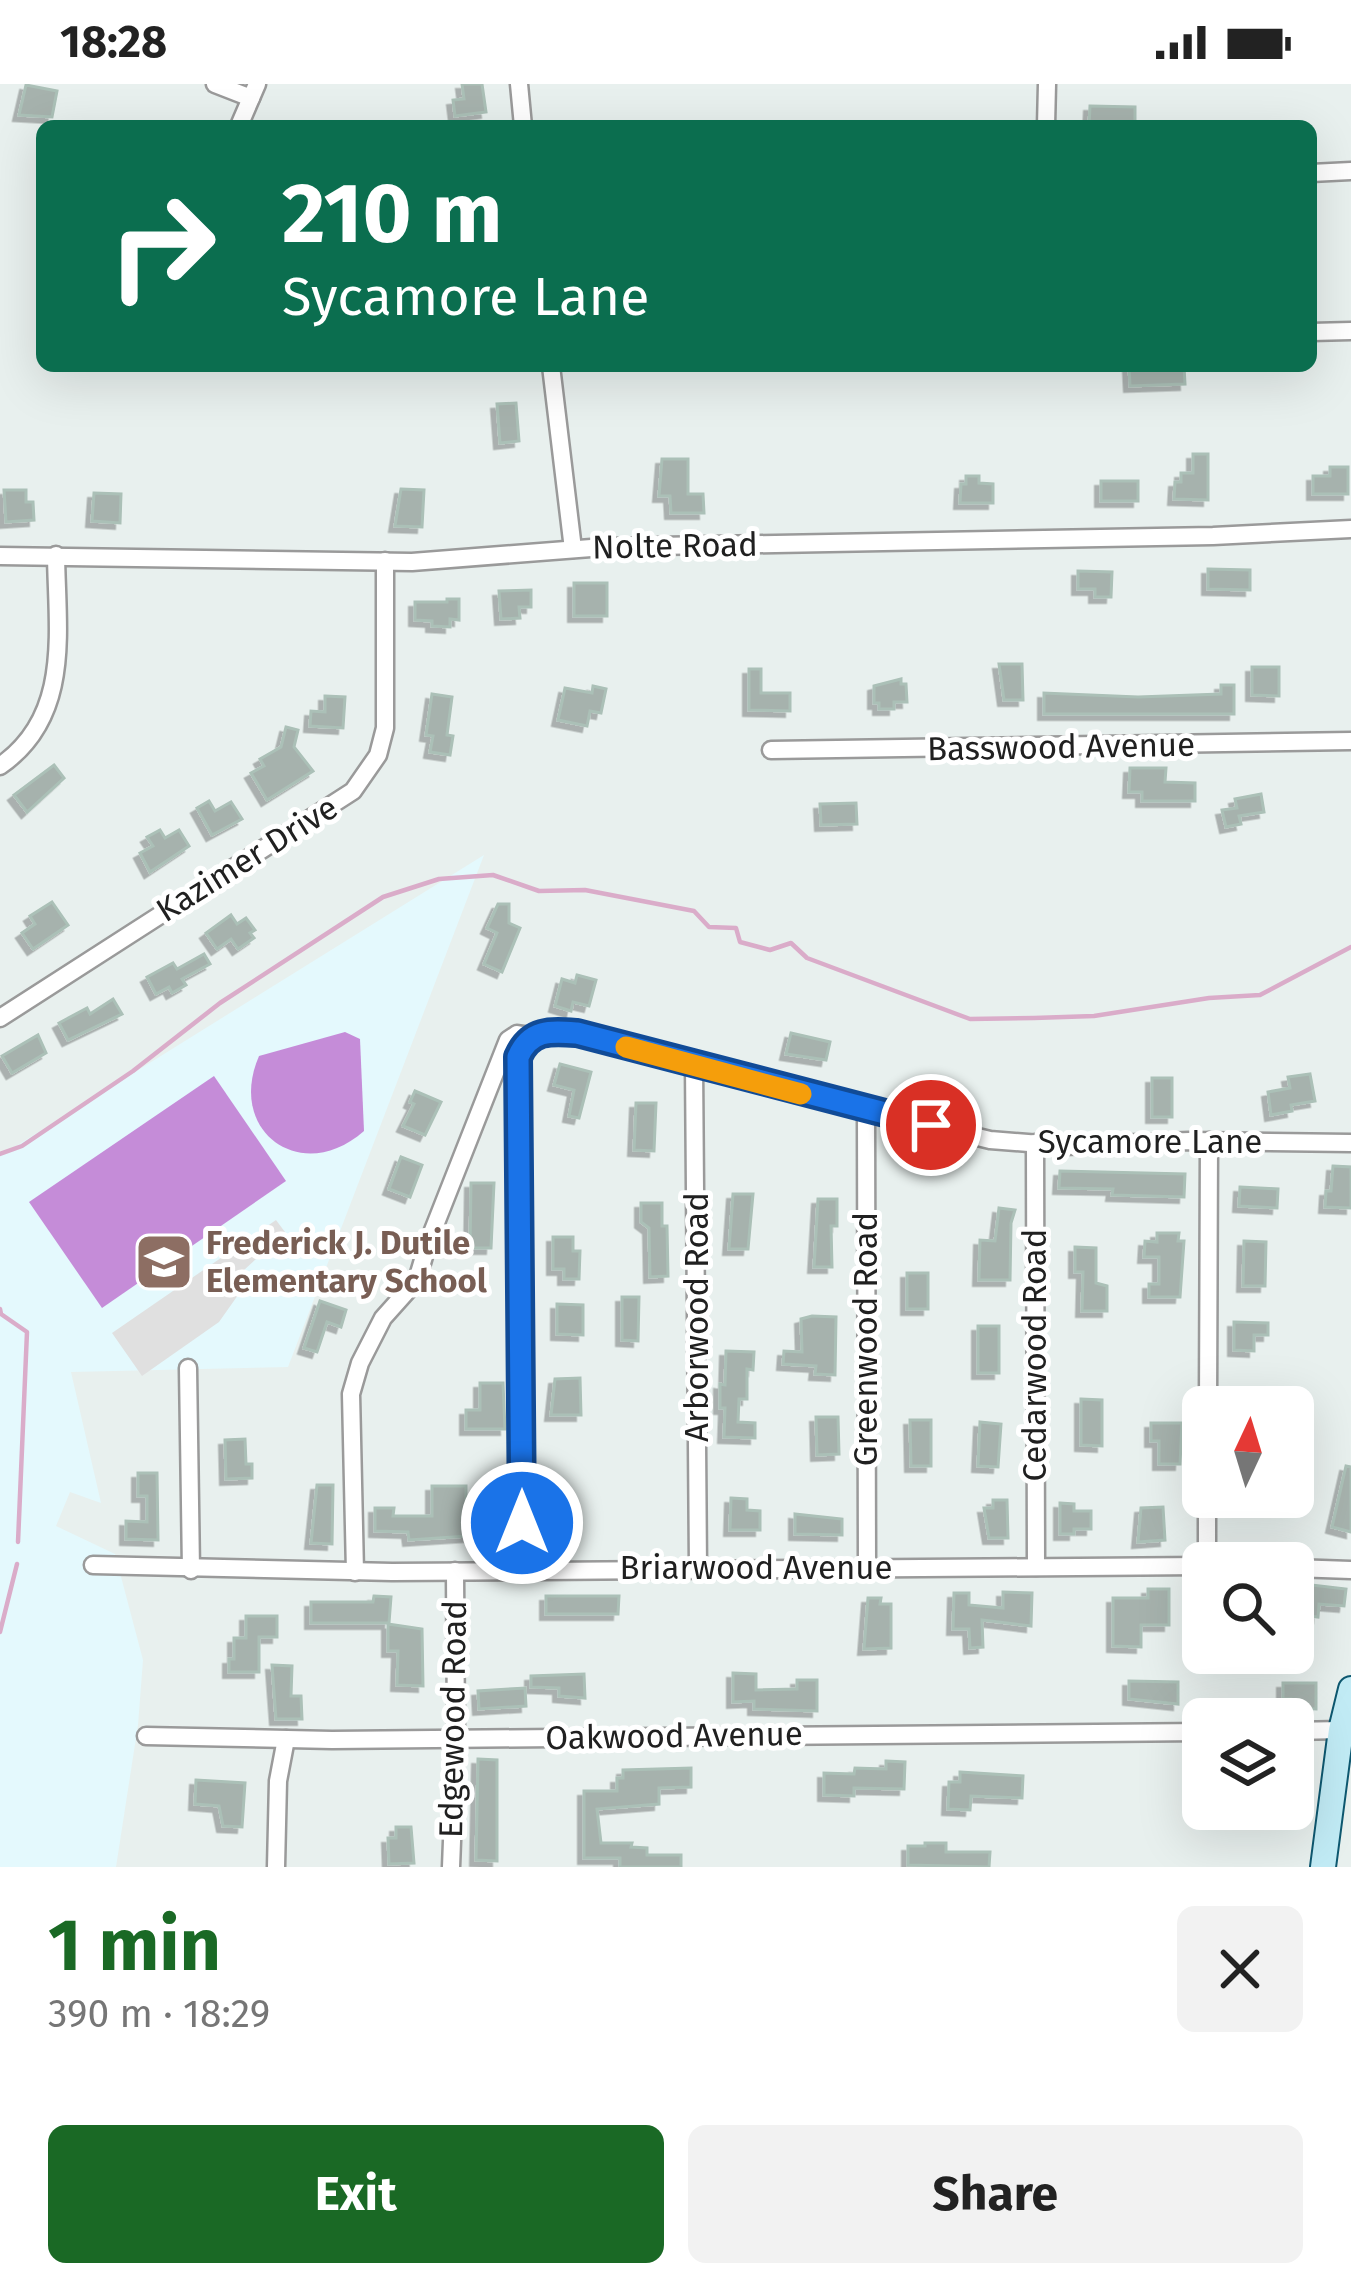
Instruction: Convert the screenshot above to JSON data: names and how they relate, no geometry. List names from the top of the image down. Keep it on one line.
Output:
{"streets":{"street":["Nolte Road","Basswood Avenue","Kazimer Drive","Sycamore Lane","Arborwood Road","Greenwood Road","Cedarwood Road","Briarwood Avenue","Edgewood Road","Oakwood Avenue"]},"crossings":[["Nolte Road","Kazimer Drive"],["Sycamore Lane","Arborwood Road"],["Sycamore Lane","Greenwood Road"],["Sycamore Lane","Cedarwood Road"],["Arborwood Road","Briarwood Avenue"],["Greenwood Road","Briarwood Avenue"],["Cedarwood Road","Briarwood Avenue"],["Briarwood Avenue","Edgewood Road"],["Edgewood Road","Oakwood Avenue"]],"places":{"school or university":["Frederick J. Dutile Elementary School"]},"north":"top","page":{"status":"18:28","turn":["210 m","Sycamore Lane"],"heading":["1 min","390 m · 18:29"],"buttons":["Exit","Share"]}}
